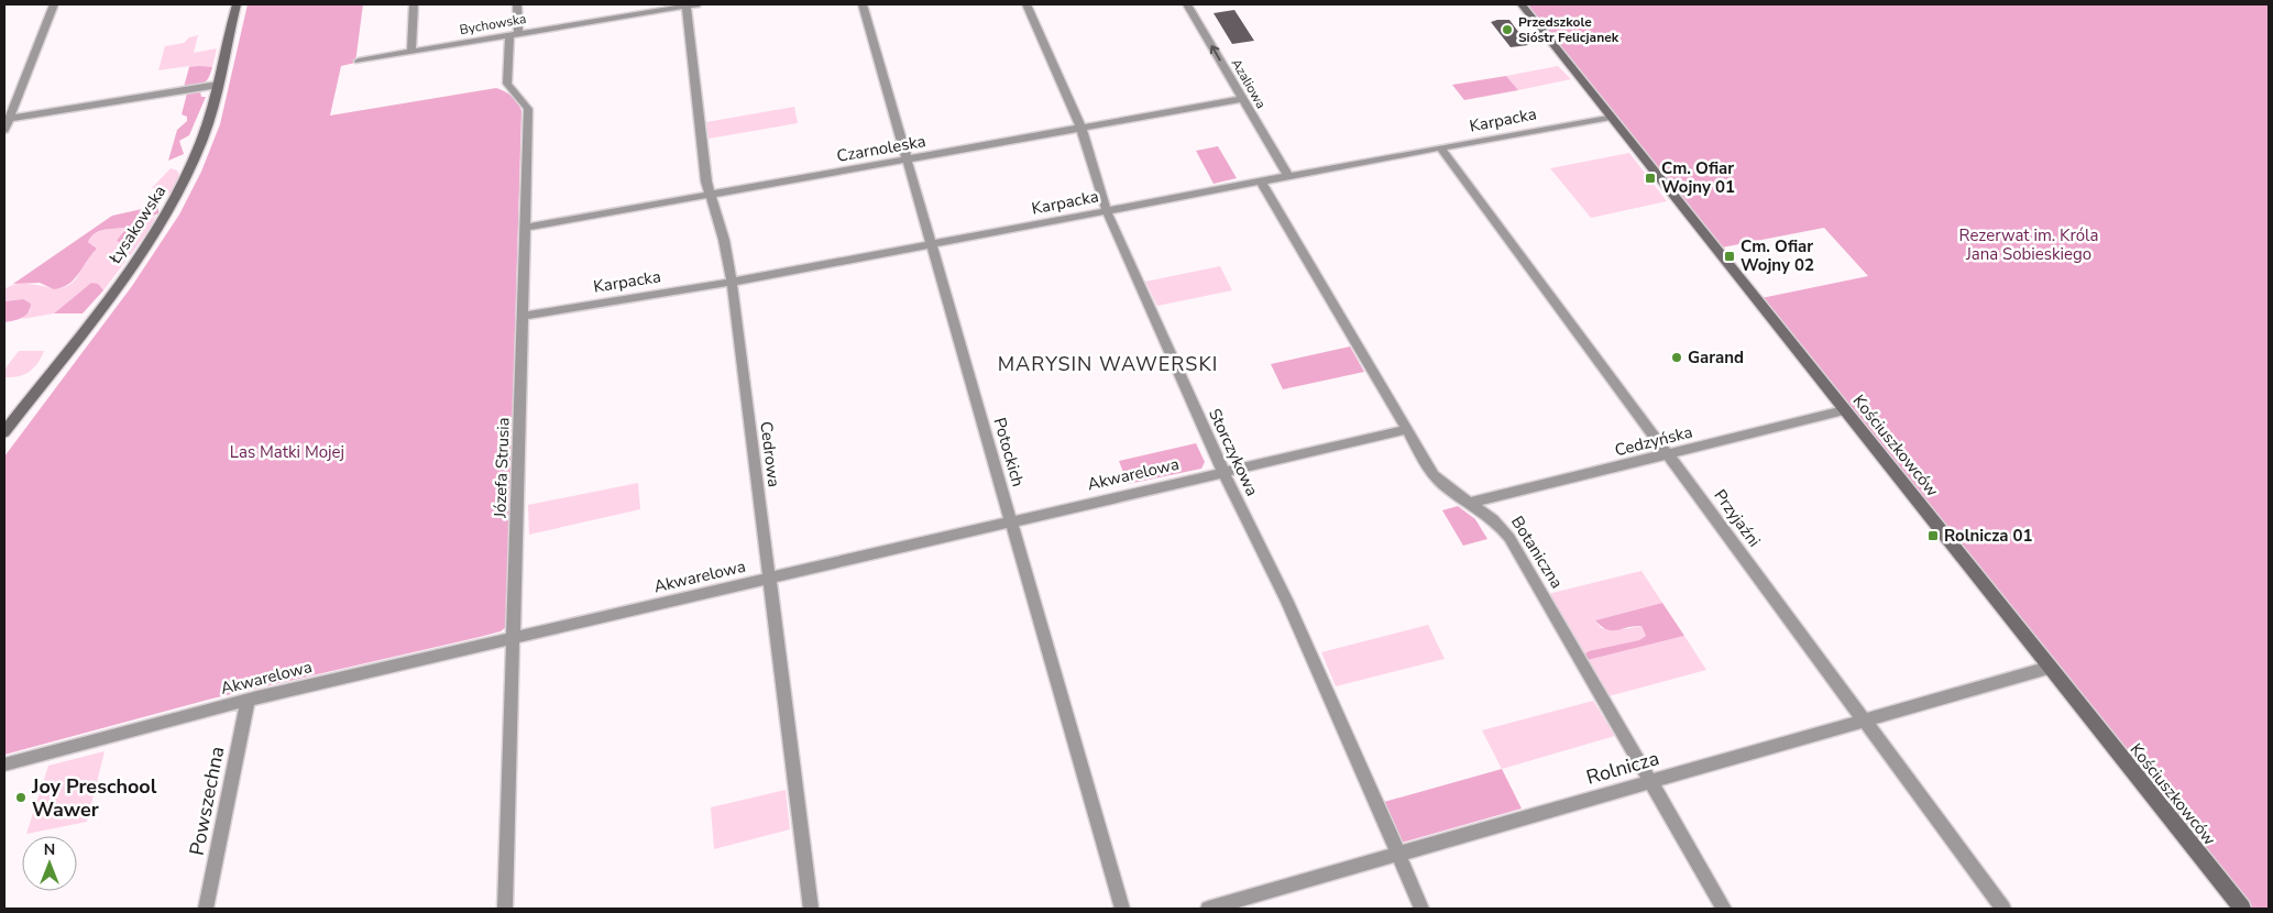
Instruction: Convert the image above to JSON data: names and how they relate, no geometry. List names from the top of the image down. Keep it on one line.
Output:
{"streets":{"street":["Bychowska","Azaliowa","Karpacka","Czarnoleska","Łysakowska","Cedzyńska","Kościuszkowców","Potockich","Storczykowa","Cedrowa","Józefa Strusia","Akwarelowa","Przyjaźni","Botaniczna","Rolnicza","Powszechna"]},"crossings":[["Bychowska","Cedrowa"],["Bychowska","Józefa Strusia"],["Azaliowa","Karpacka"],["Azaliowa","Czarnoleska"],["Karpacka","Kościuszkowców"],["Karpacka","Potockich"],["Karpacka","Storczykowa"],["Karpacka","Cedrowa"],["Karpacka","Józefa Strusia"],["Karpacka","Przyjaźni"],["Karpacka","Botaniczna"],["Czarnoleska","Potockich"],["Czarnoleska","Storczykowa"],["Czarnoleska","Cedrowa"],["Czarnoleska","Józefa Strusia"],["Cedzyńska","Kościuszkowców"],["Cedzyńska","Przyjaźni"],["Cedzyńska","Botaniczna"],["Kościuszkowców","Rolnicza"],["Potockich","Akwarelowa"],["Storczykowa","Akwarelowa"],["Storczykowa","Rolnicza"],["Cedrowa","Akwarelowa"],["Józefa Strusia","Akwarelowa"],["Akwarelowa","Botaniczna"],["Akwarelowa","Powszechna"],["Przyjaźni","Rolnicza"],["Botaniczna","Rolnicza"]],"one_way":["Azaliowa"],"districts":["MARYSIN WAWERSKI"],"parks":["Rezerwat im. Króla Jana Sobieskiego","Las Matki Mojej"],"places":{"other":["Przedszkole Sióstr Felicjanek","Garand","Joy Preschool Wawer"],"transit":["Cm. Ofiar Wojny 01","Cm. Ofiar Wojny 02","Rolnicza 01"]},"north":"top"}
